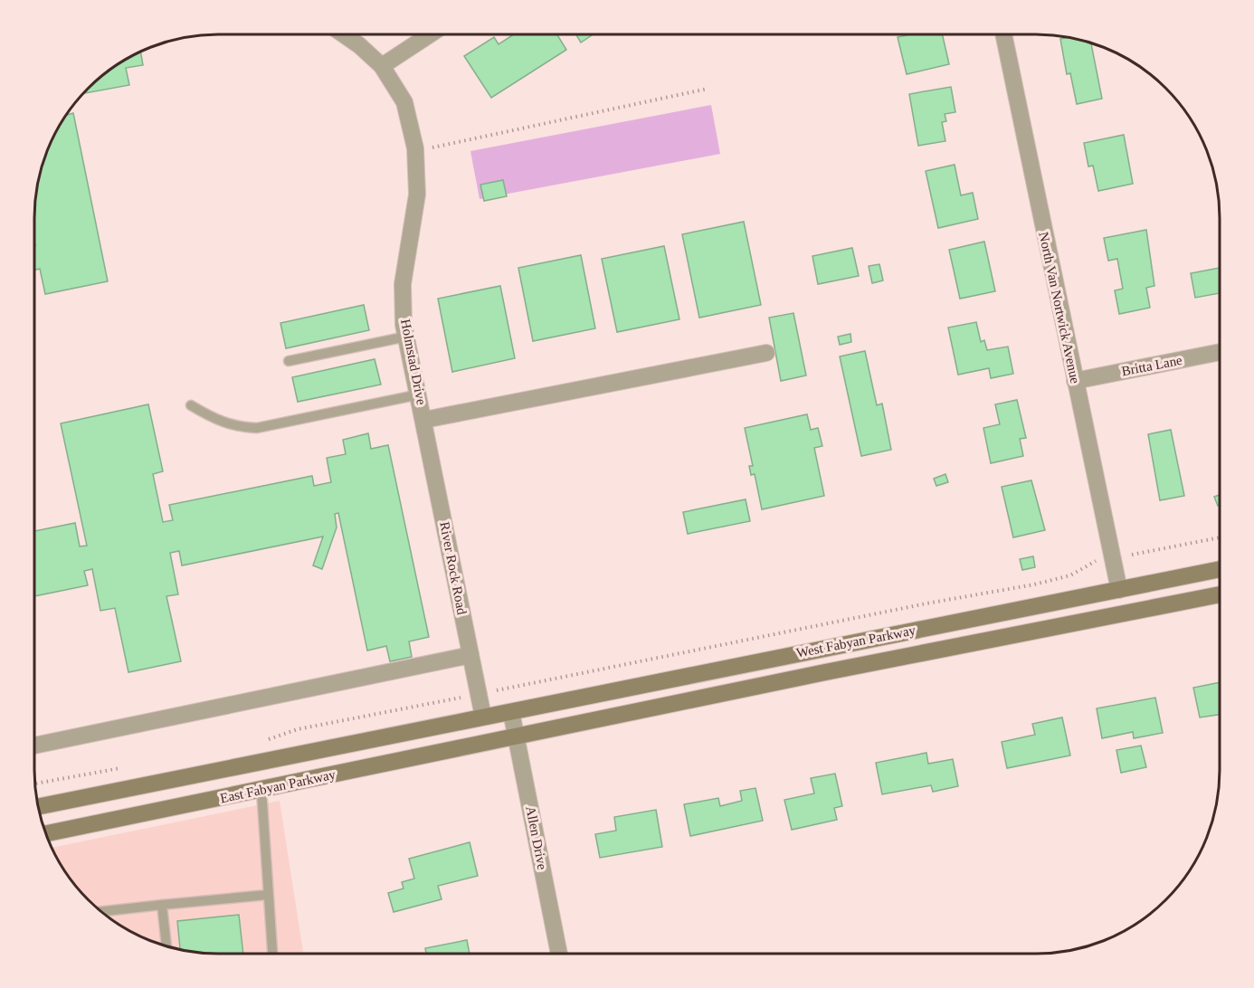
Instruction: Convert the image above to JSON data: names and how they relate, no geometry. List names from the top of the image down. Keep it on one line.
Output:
{"streets":{"main road":["West Fabyan Parkway","East Fabyan Parkway"],"street":["North Van Nortwick Avenue","Holmstad Drive","Britta Lane","River Rock Road","Allen Drive"]},"crossings":[["North Van Nortwick Avenue","Britta Lane"],["North Van Nortwick Avenue","West Fabyan Parkway"],["Holmstad Drive","River Rock Road"],["River Rock Road","West Fabyan Parkway"],["River Rock Road","East Fabyan Parkway"],["West Fabyan Parkway","East Fabyan Parkway"],["West Fabyan Parkway","Allen Drive"],["East Fabyan Parkway","Allen Drive"]]}
